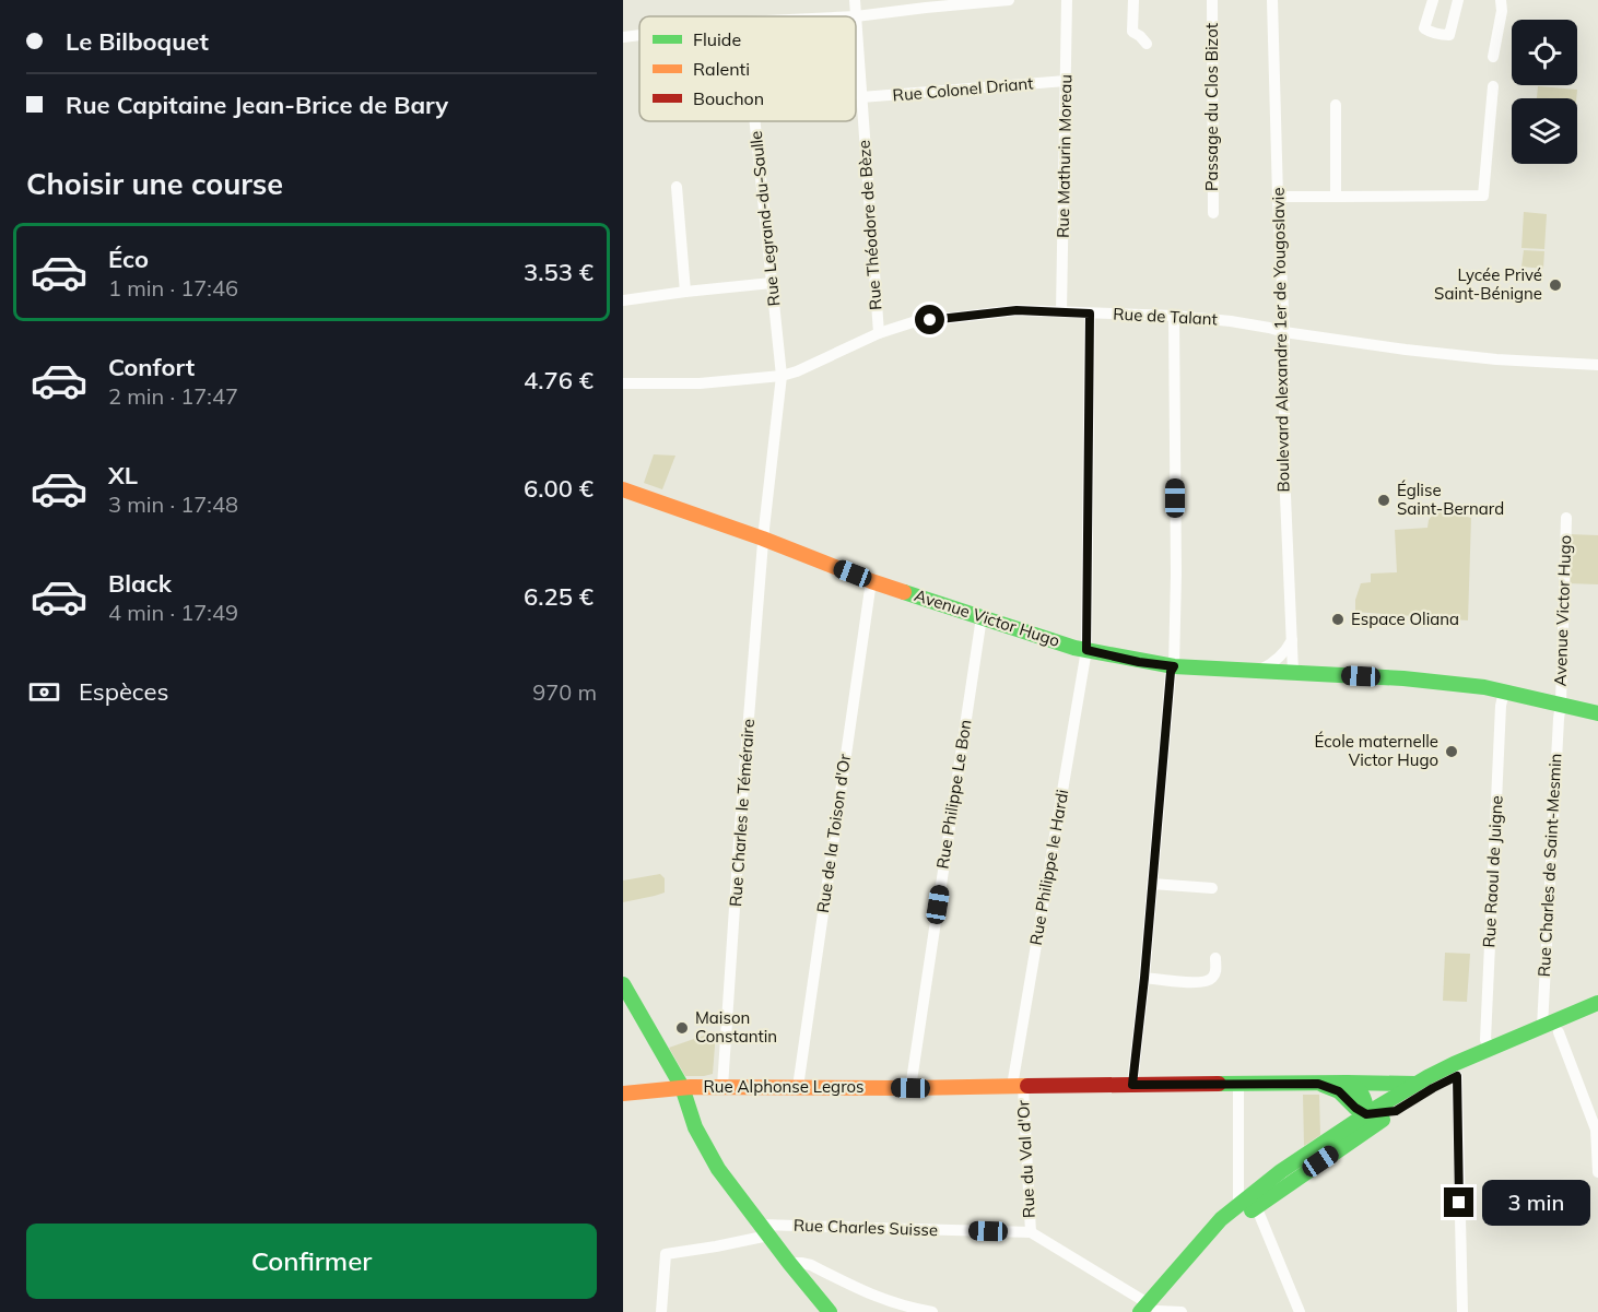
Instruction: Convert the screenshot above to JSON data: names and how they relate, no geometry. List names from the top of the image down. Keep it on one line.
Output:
{"streets":{"main road":["Avenue Victor Hugo","Rue Alphonse Legros"],"street":["Rue Colonel Driant","Passage du Clos Bizot","Rue Mathurin Moreau","Rue Legrand-du-Saulle","Rue Théodore de Bèze","Rue de Talant","Boulevard Alexandre 1er de Yougoslavie","Rue Philippe Le Bon","Rue Charles le Téméraire","Rue de la Toison d'Or","Rue Charles de Saint-Mesmin","Rue Philippe le Hardi","Rue Raoul de Juigne","Rue du Val d'Or","Rue Charles Suisse"]},"crossings":[["Rue Colonel Driant","Rue Mathurin Moreau"],["Rue Colonel Driant","Rue Théodore de Bèze"],["Rue Mathurin Moreau","Rue de Talant"],["Rue Legrand-du-Saulle","Rue de Talant"],["Rue Legrand-du-Saulle","Avenue Victor Hugo"],["Rue Legrand-du-Saulle","Rue Charles le Téméraire"],["Rue Théodore de Bèze","Rue de Talant"],["Rue de Talant","Boulevard Alexandre 1er de Yougoslavie"],["Rue de Talant","Rue Philippe le Hardi"],["Boulevard Alexandre 1er de Yougoslavie","Avenue Victor Hugo"],["Avenue Victor Hugo","Rue Philippe Le Bon"],["Avenue Victor Hugo","Rue Charles le Téméraire"],["Avenue Victor Hugo","Rue de la Toison d'Or"],["Avenue Victor Hugo","Rue Charles de Saint-Mesmin"],["Avenue Victor Hugo","Rue Philippe le Hardi"],["Avenue Victor Hugo","Rue Raoul de Juigne"],["Rue Philippe Le Bon","Rue Alphonse Legros"],["Rue Charles le Téméraire","Rue Alphonse Legros"],["Rue de la Toison d'Or","Rue Alphonse Legros"],["Rue Philippe le Hardi","Rue Alphonse Legros"],["Rue Philippe le Hardi","Rue du Val d'Or"],["Rue Alphonse Legros","Rue du Val d'Or"],["Rue du Val d'Or","Rue Charles Suisse"]],"places":["Lycée Privé Saint-Bénigne","Église Saint-Bernard","Espace Oliana","École maternelle Victor Hugo","Maison Constantin"],"legend":["Fluide","Ralenti","Bouchon"],"page":{"banner":["Le Bilboquet","Rue Capitaine Jean-Brice de Bary"],"heading":"Choisir une course","list":[{"name":"Éco","note":"1 min · 17:46","value":"3.53 €"},{"name":"Confort","note":"2 min · 17:47","value":"4.76 €"},{"name":"XL","note":"3 min · 17:48","value":"6.00 €"},{"name":"Black","note":"4 min · 17:49","value":"6.25 €"}],"pay":["Espèces","970 m"],"bubble":"3 min","buttons":"Confirmer"}}
